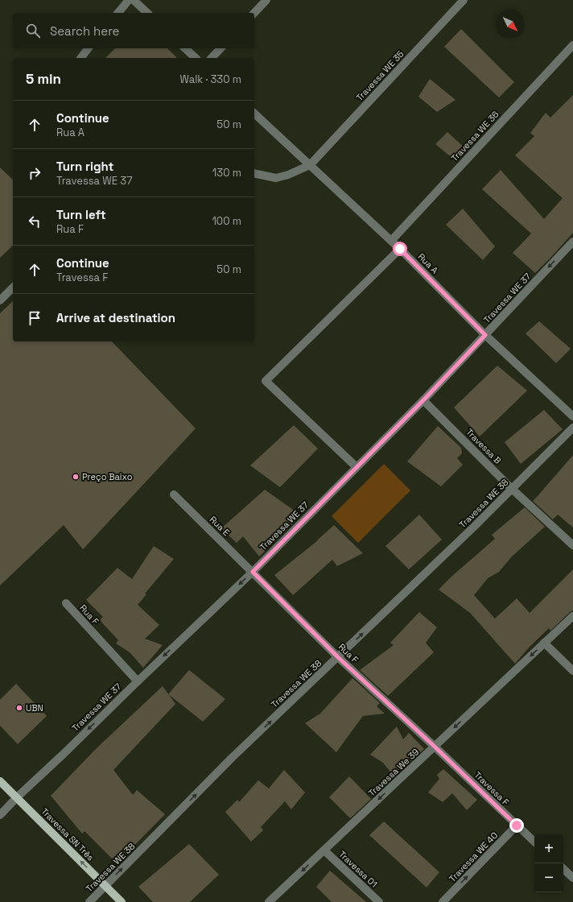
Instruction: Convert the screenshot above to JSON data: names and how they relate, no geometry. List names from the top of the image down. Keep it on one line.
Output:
{"streets":{"main road":["Travessa SN Três"],"street":["Travessa WE 35","Travessa WE 36","Rua A","Travessa WE 37","Travessa B","Travessa WE 38","Rua E","Rua F","Travessa We 39","Travessa F","Travessa WE 40","Travessa 01"]},"crossings":[["Travessa WE 35","Rua A"],["Travessa WE 36","Rua A"],["Rua A","Travessa WE 37"],["Travessa WE 37","Travessa B"],["Travessa WE 37","Rua E"],["Travessa WE 37","Rua F"],["Travessa WE 37","Travessa SN Três"],["Travessa B","Travessa WE 38"],["Travessa WE 38","Rua F"],["Travessa WE 38","Travessa SN Três"],["Rua E","Rua F"],["Rua F","Travessa We 39"],["Rua F","Travessa F"],["Travessa We 39","Travessa F"],["Travessa We 39","Travessa 01"],["Travessa F","Travessa WE 40"]],"one_way":["Travessa WE 37","Travessa WE 38","Travessa We 39","Travessa SN Três","Travessa WE 40"],"places":["Preço Baixo","UBN"],"north":"bottom right","page":{"search":"Search here","heading":["5 min","Walk · 330 m"],"list":[["Continue","Rua A","50 m"],["Turn right","Travessa WE 37","130 m"],["Turn left","Rua F","100 m"],["Continue","Travessa F","50 m"],"Arrive at destination"],"map_buttons":["+","−"]}}
